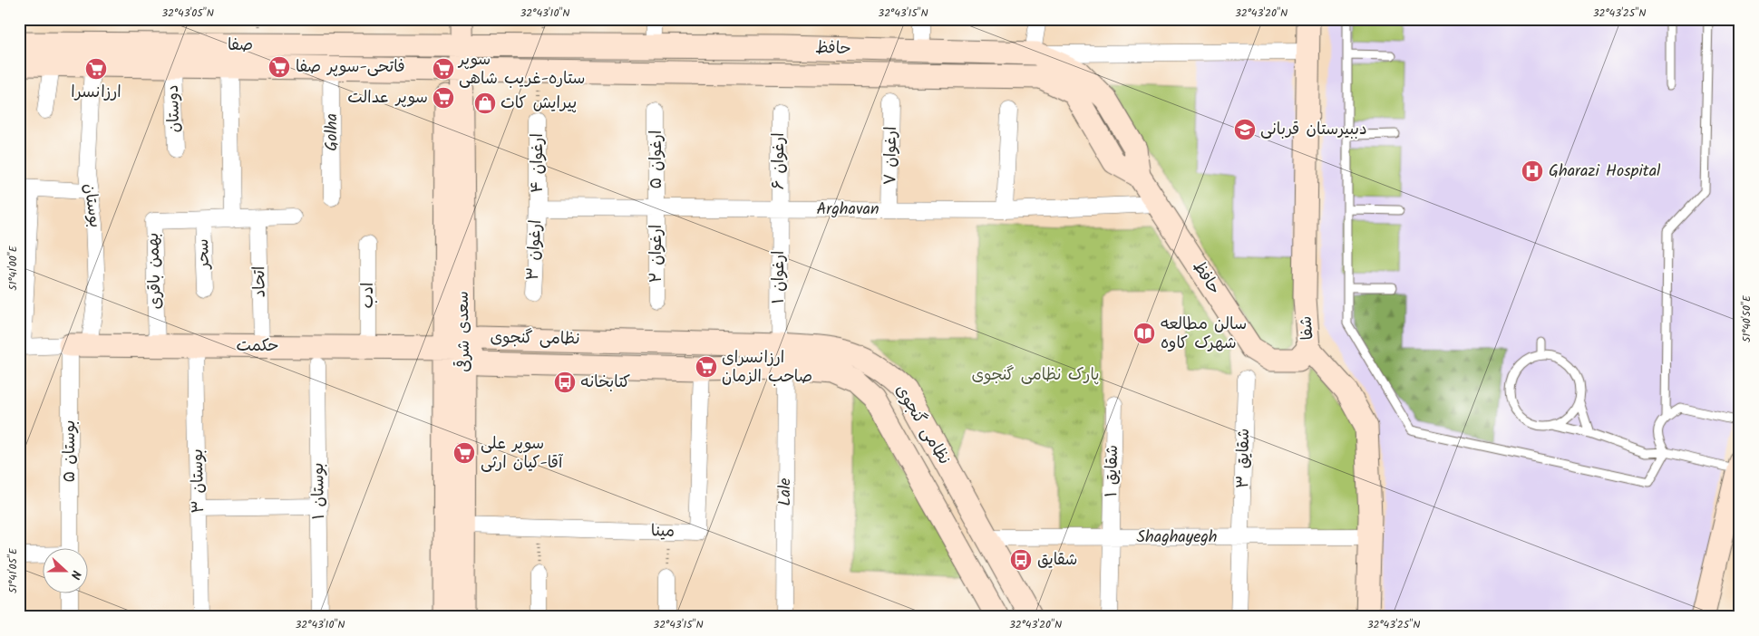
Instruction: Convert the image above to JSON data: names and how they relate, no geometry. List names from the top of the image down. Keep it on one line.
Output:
{"streets":{"street":["صفا","حافظ","دوستان","Golha","ارغوان ۷","ارغوان ۵","ارغوان ۶","ارغوان ۴","بوستان","Arghavan","ارغوان ۳","سحر","ارغوان ۲","بهمن باقری","ارغوان ۱","اتحاد","ادب","شفا","سعدی شرقی","نظامی گنجوی","حکمت","بوستان ۵","شقایق ۳","شقایق ۱","بوستان ۳","بوستان ۱","Lale","مینا","Shaghayegh"]},"crossings":[["صفا","حافظ"],["صفا","دوستان"],["صفا","Golha"],["صفا","بوستان"],["صفا","سعدی شرقی"],["حافظ","Arghavan"],["حافظ","شفا"],["حافظ","سعدی شرقی"],["ارغوان ۷","Arghavan"],["ارغوان ۵","Arghavan"],["ارغوان ۵","ارغوان ۲"],["ارغوان ۶","Arghavan"],["ارغوان ۶","ارغوان ۱"],["ارغوان ۴","Arghavan"],["ارغوان ۴","ارغوان ۳"],["بوستان","حکمت"],["بوستان","بوستان ۵"],["Arghavan","ارغوان ۳"],["Arghavan","ارغوان ۲"],["Arghavan","ارغوان ۱"],["سحر","بهمن باقری"],["بهمن باقری","اتحاد"],["بهمن باقری","حکمت"],["ارغوان ۱","نظامی گنجوی"],["اتحاد","حکمت"],["ادب","حکمت"],["شفا","Shaghayegh"],["سعدی شرقی","نظامی گنجوی"],["سعدی شرقی","حکمت"],["سعدی شرقی","مینا"],["نظامی گنجوی","حکمت"],["نظامی گنجوی","Lale"],["نظامی گنجوی","مینا"],["نظامی گنجوی","Shaghayegh"],["حکمت","بوستان ۵"],["حکمت","بوستان ۳"],["شقایق ۳","Shaghayegh"],["شقایق ۱","Shaghayegh"]],"parks":["پارک نظامی گنجوی"],"places":{"supermarket":["فاتحی-سوپر صفا","ارزانسرا","سوپر ستاره-غریب شاهی","سوپر عدالت","ارزانسرای صاحب الزمان","سوپر علی آقا-کیان ارثی"],"shop":["پیرایش کات"],"school or university":["دببیرستان قربانی"],"hospital":["Gharazi Hospital"],"library":["سالن مطالعه شهرک کاوه"],"bus stop":["کتابخانه","شقایق"]},"north":"right","coordinates":["32°43'05\"N","32°43'10\"N","32°43'15\"N","32°43'20\"N","32°43'25\"N","51°41'00\"E","51°40'50\"E","51°41'05\"E"]}
